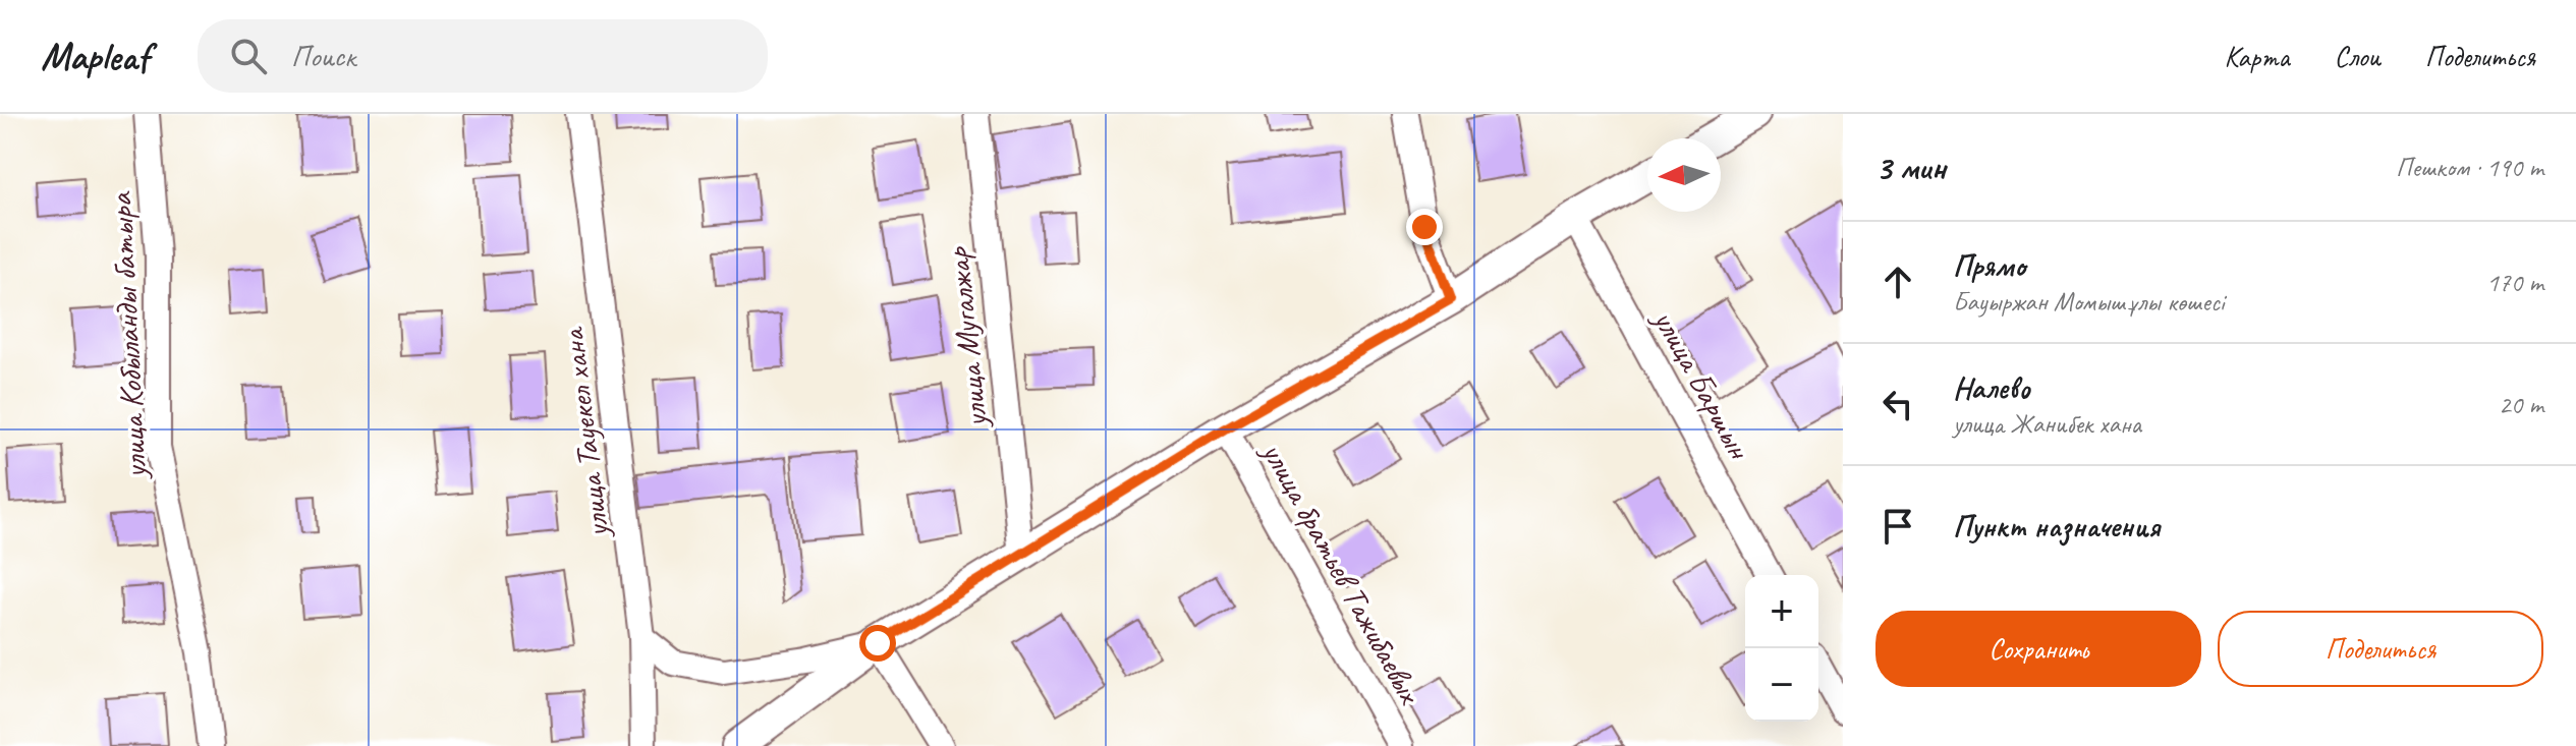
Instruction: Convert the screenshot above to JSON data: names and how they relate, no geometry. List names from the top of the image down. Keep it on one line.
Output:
{"streets":{"street":["улица Кобыланды батыра","улица Мугалжар","улица Баршын","улица Тауекел хана","улица братьев Тажибаевых"]},"north":"left","page":{"header":"Mapleaf","search":"Поиск","nav":["Карта","Слои","Поделиться"],"heading":["3 мин","Пешком · 190 m"],"list":[["Прямо","Бауыржан Момышұлы көшесі","170 m"],["Налево","улица Жанибек хана","20 m"],"Пункт назначения"],"map_buttons":["+","−"],"buttons":["Сохранить","Поделиться"]}}
